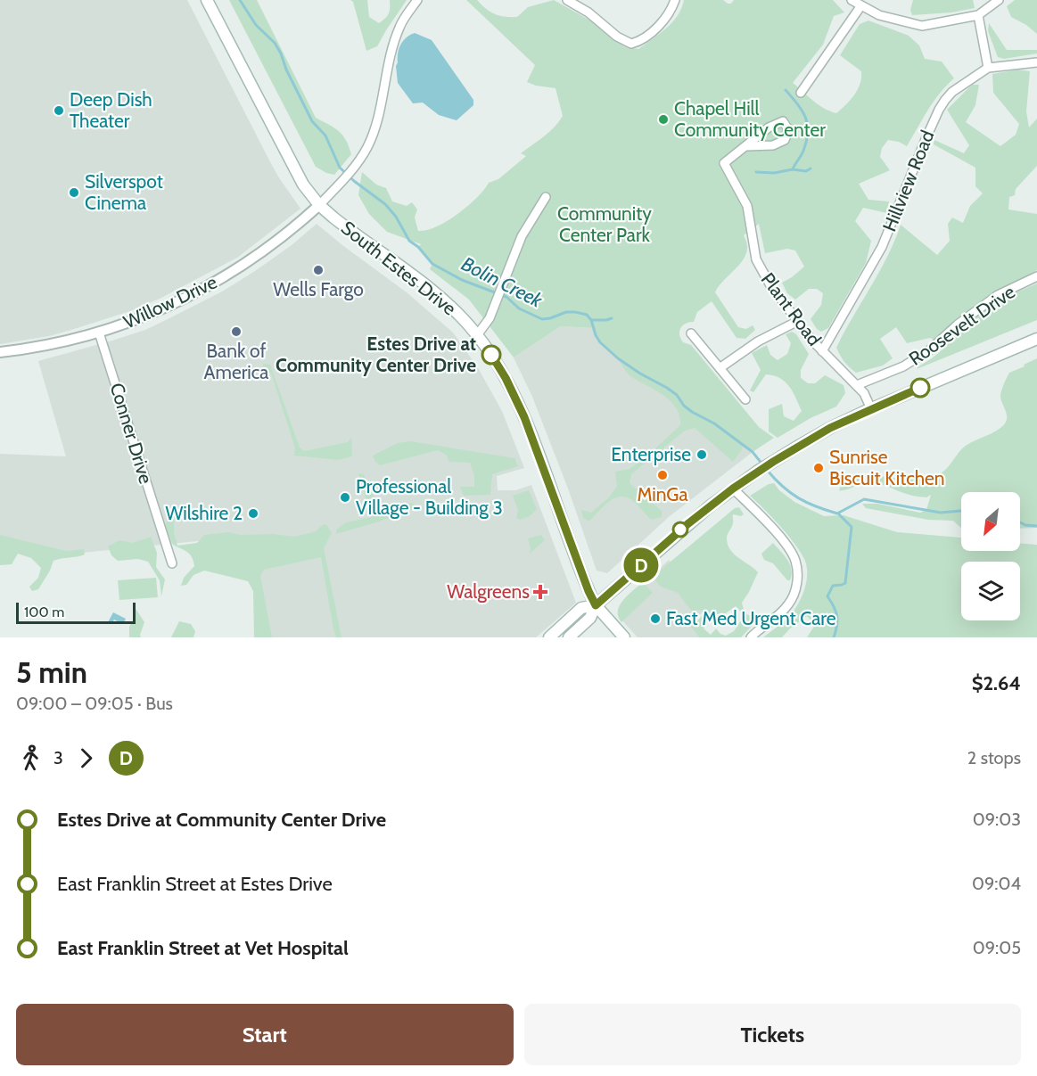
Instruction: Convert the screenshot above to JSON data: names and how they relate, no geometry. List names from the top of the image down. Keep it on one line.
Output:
{"streets":{"main road":["South Estes Drive"],"street":["Hillview Road","Willow Drive","Plant Road","Roosevelt Drive","Conner Drive"]},"crossings":[["Hillview Road","Plant Road"],["South Estes Drive","Willow Drive"],["Willow Drive","Conner Drive"],["Plant Road","Roosevelt Drive"]],"water":["Bolin Creek"],"parks":["Community Center Park"],"places":{"other":["Deep Dish Theater","Chapel Hill Community Center","Silverspot Cinema","Wells Fargo","Bank of America","Estes Drive at Community Center Drive","Enterprise","Sunrise Biscuit Kitchen","MinGa","Professional Village - Building 3","Wilshire 2","Fast Med Urgent Care"],"health":["Walgreens"]},"lines":["bus line D"],"scale_bar":"100 m","north":"bottom left","page":{"on_map":"D","scale":"100 m","heading":["5 min","09:00 – 09:05 · Bus","$2.64"],"legs":["3","D","2 stops"],"list":[{"name":"Estes Drive at Community Center Drive","value":"09:03"},{"name":"East Franklin Street at Estes Drive","value":"09:04"},{"name":"East Franklin Street at Vet Hospital","value":"09:05"}],"buttons":["Start","Tickets"]}}
